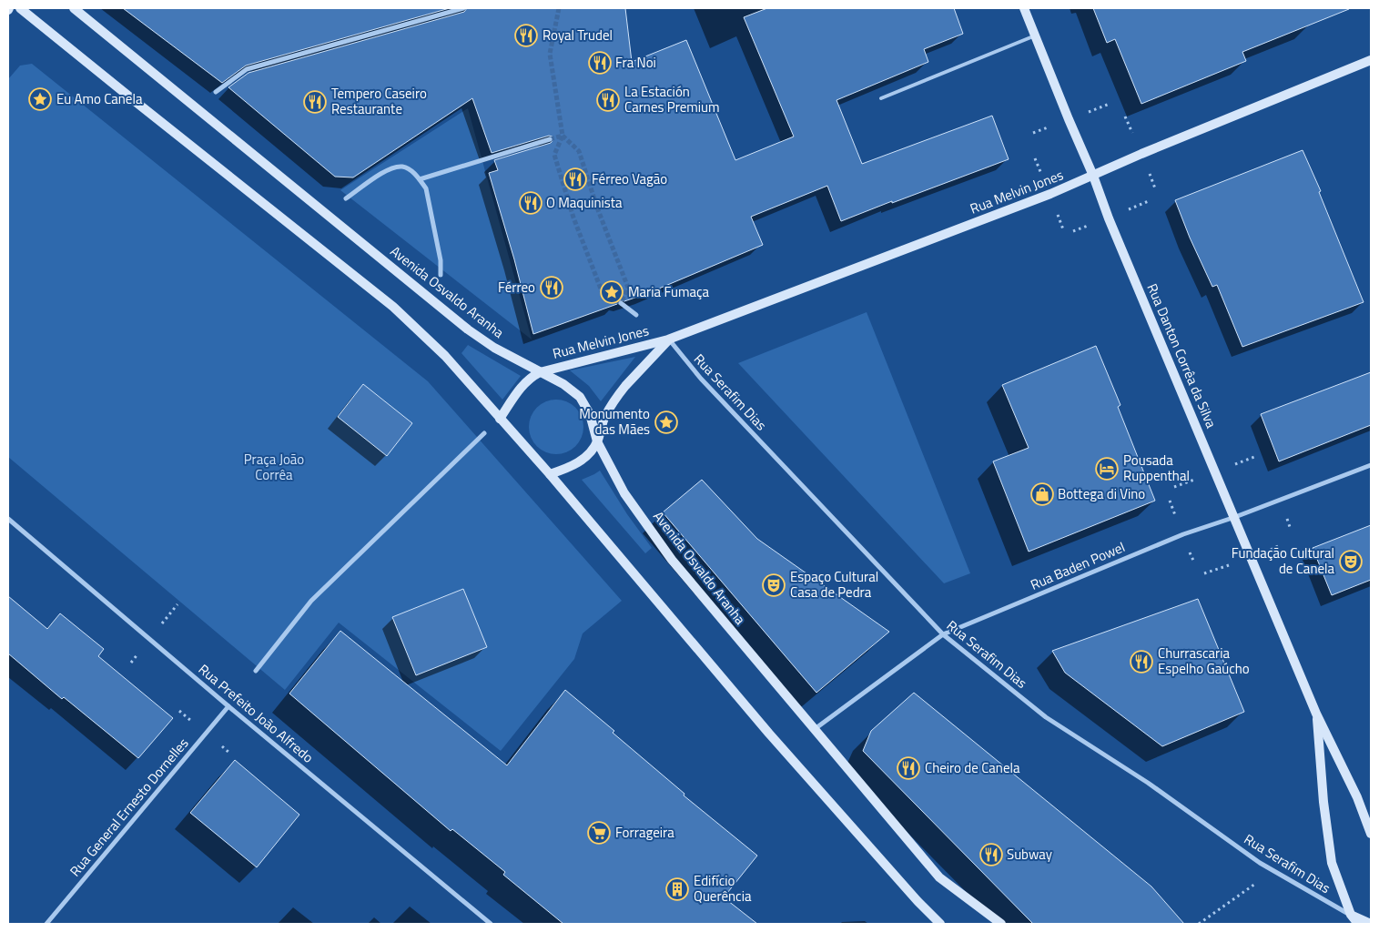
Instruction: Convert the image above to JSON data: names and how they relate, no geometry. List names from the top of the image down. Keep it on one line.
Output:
{"streets":{"street":["Rua Melvin Jones","Avenida Osvaldo Aranha","Rua Danton Corrêa da Silva","Rua Serafim Dias","Rua Baden Powel","Rua Prefeito João Alfredo","Rua General Ernesto Dornelles"]},"crossings":[["Rua Melvin Jones","Avenida Osvaldo Aranha"],["Rua Melvin Jones","Rua Danton Corrêa da Silva"],["Rua Melvin Jones","Rua Serafim Dias"],["Avenida Osvaldo Aranha","Rua Baden Powel"],["Rua Danton Corrêa da Silva","Rua Serafim Dias"],["Rua Danton Corrêa da Silva","Rua Baden Powel"],["Rua Serafim Dias","Rua Baden Powel"],["Rua Prefeito João Alfredo","Rua General Ernesto Dornelles"]],"parks":["Praça João Corrêa"],"places":{"restaurant":["Royal Trudel","Fra Noi","La Estación Carnes Premium","Tempero Caseiro Restaurante","Férreo Vagão","O Maquinista","Férreo","Churrascaria Espelho Gaúcho","Cheiro de Canela","Subway"],"place":["Eu Amo Canela","Maria Fumaça","Monumento das Mães"],"hotel":["Pousada Ruppenthal"],"shop":["Bottega di Vino"],"theatre":["Fundação Cultural de Canela","Espaço Cultural Casa de Pedra"],"supermarket":["Forrageira"],"building":["Edifício Querência"]}}
